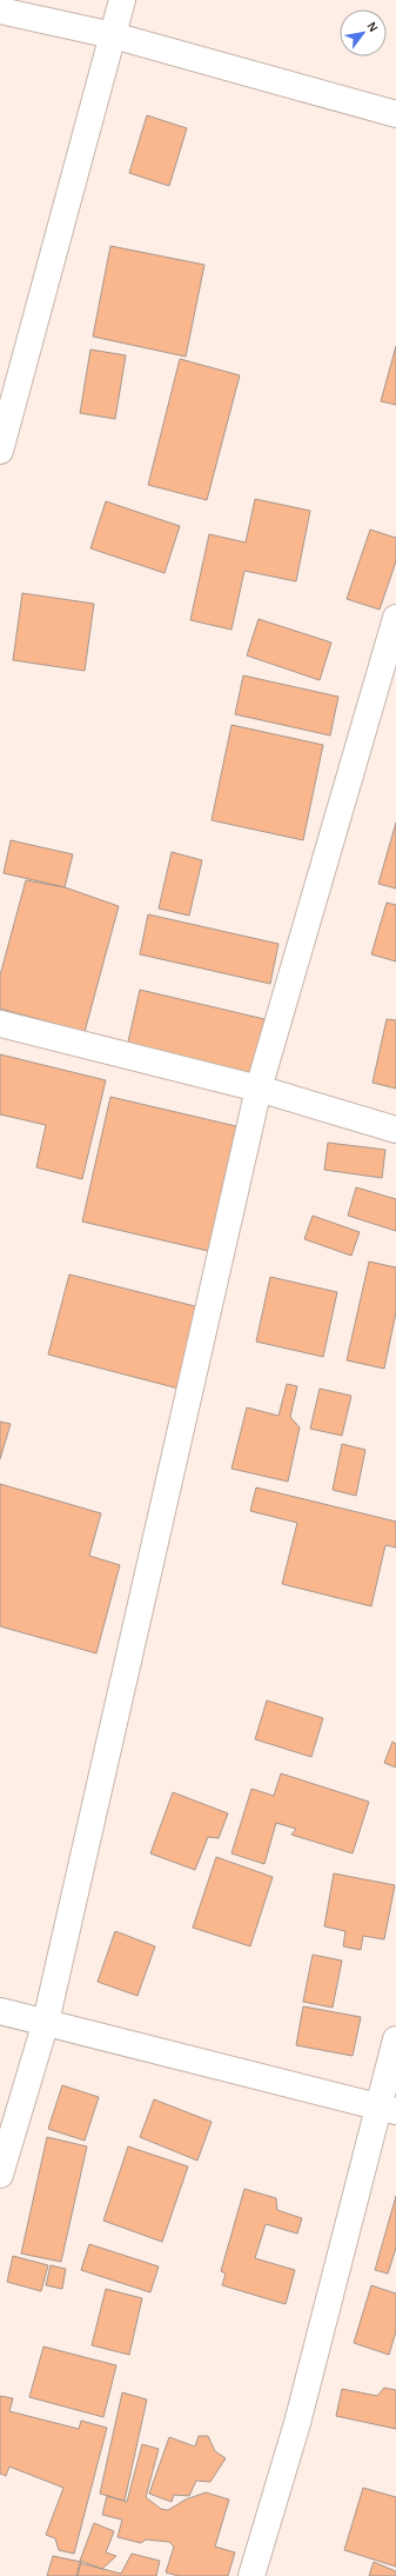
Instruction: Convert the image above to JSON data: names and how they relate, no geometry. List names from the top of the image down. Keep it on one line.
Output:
{"north":"top right"}
